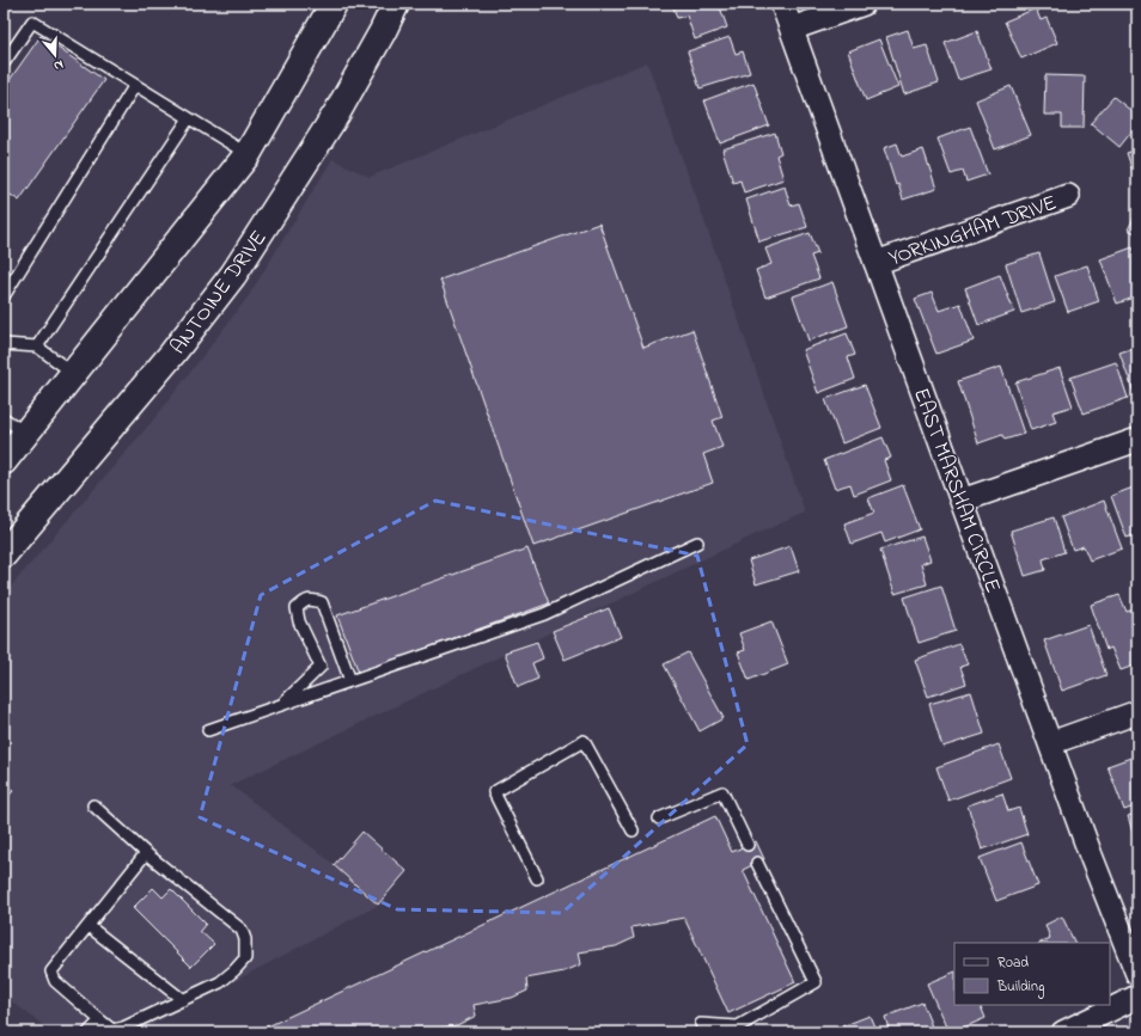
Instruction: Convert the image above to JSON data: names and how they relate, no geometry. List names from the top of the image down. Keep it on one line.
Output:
{"streets":{"main road":["ANTOINE DRIVE"],"street":["YORKINGHAM DRIVE","EAST MARSHAM CIRCLE"]},"crossings":[["YORKINGHAM DRIVE","EAST MARSHAM CIRCLE"]],"legend":["Road","Building"],"north":"bottom"}
